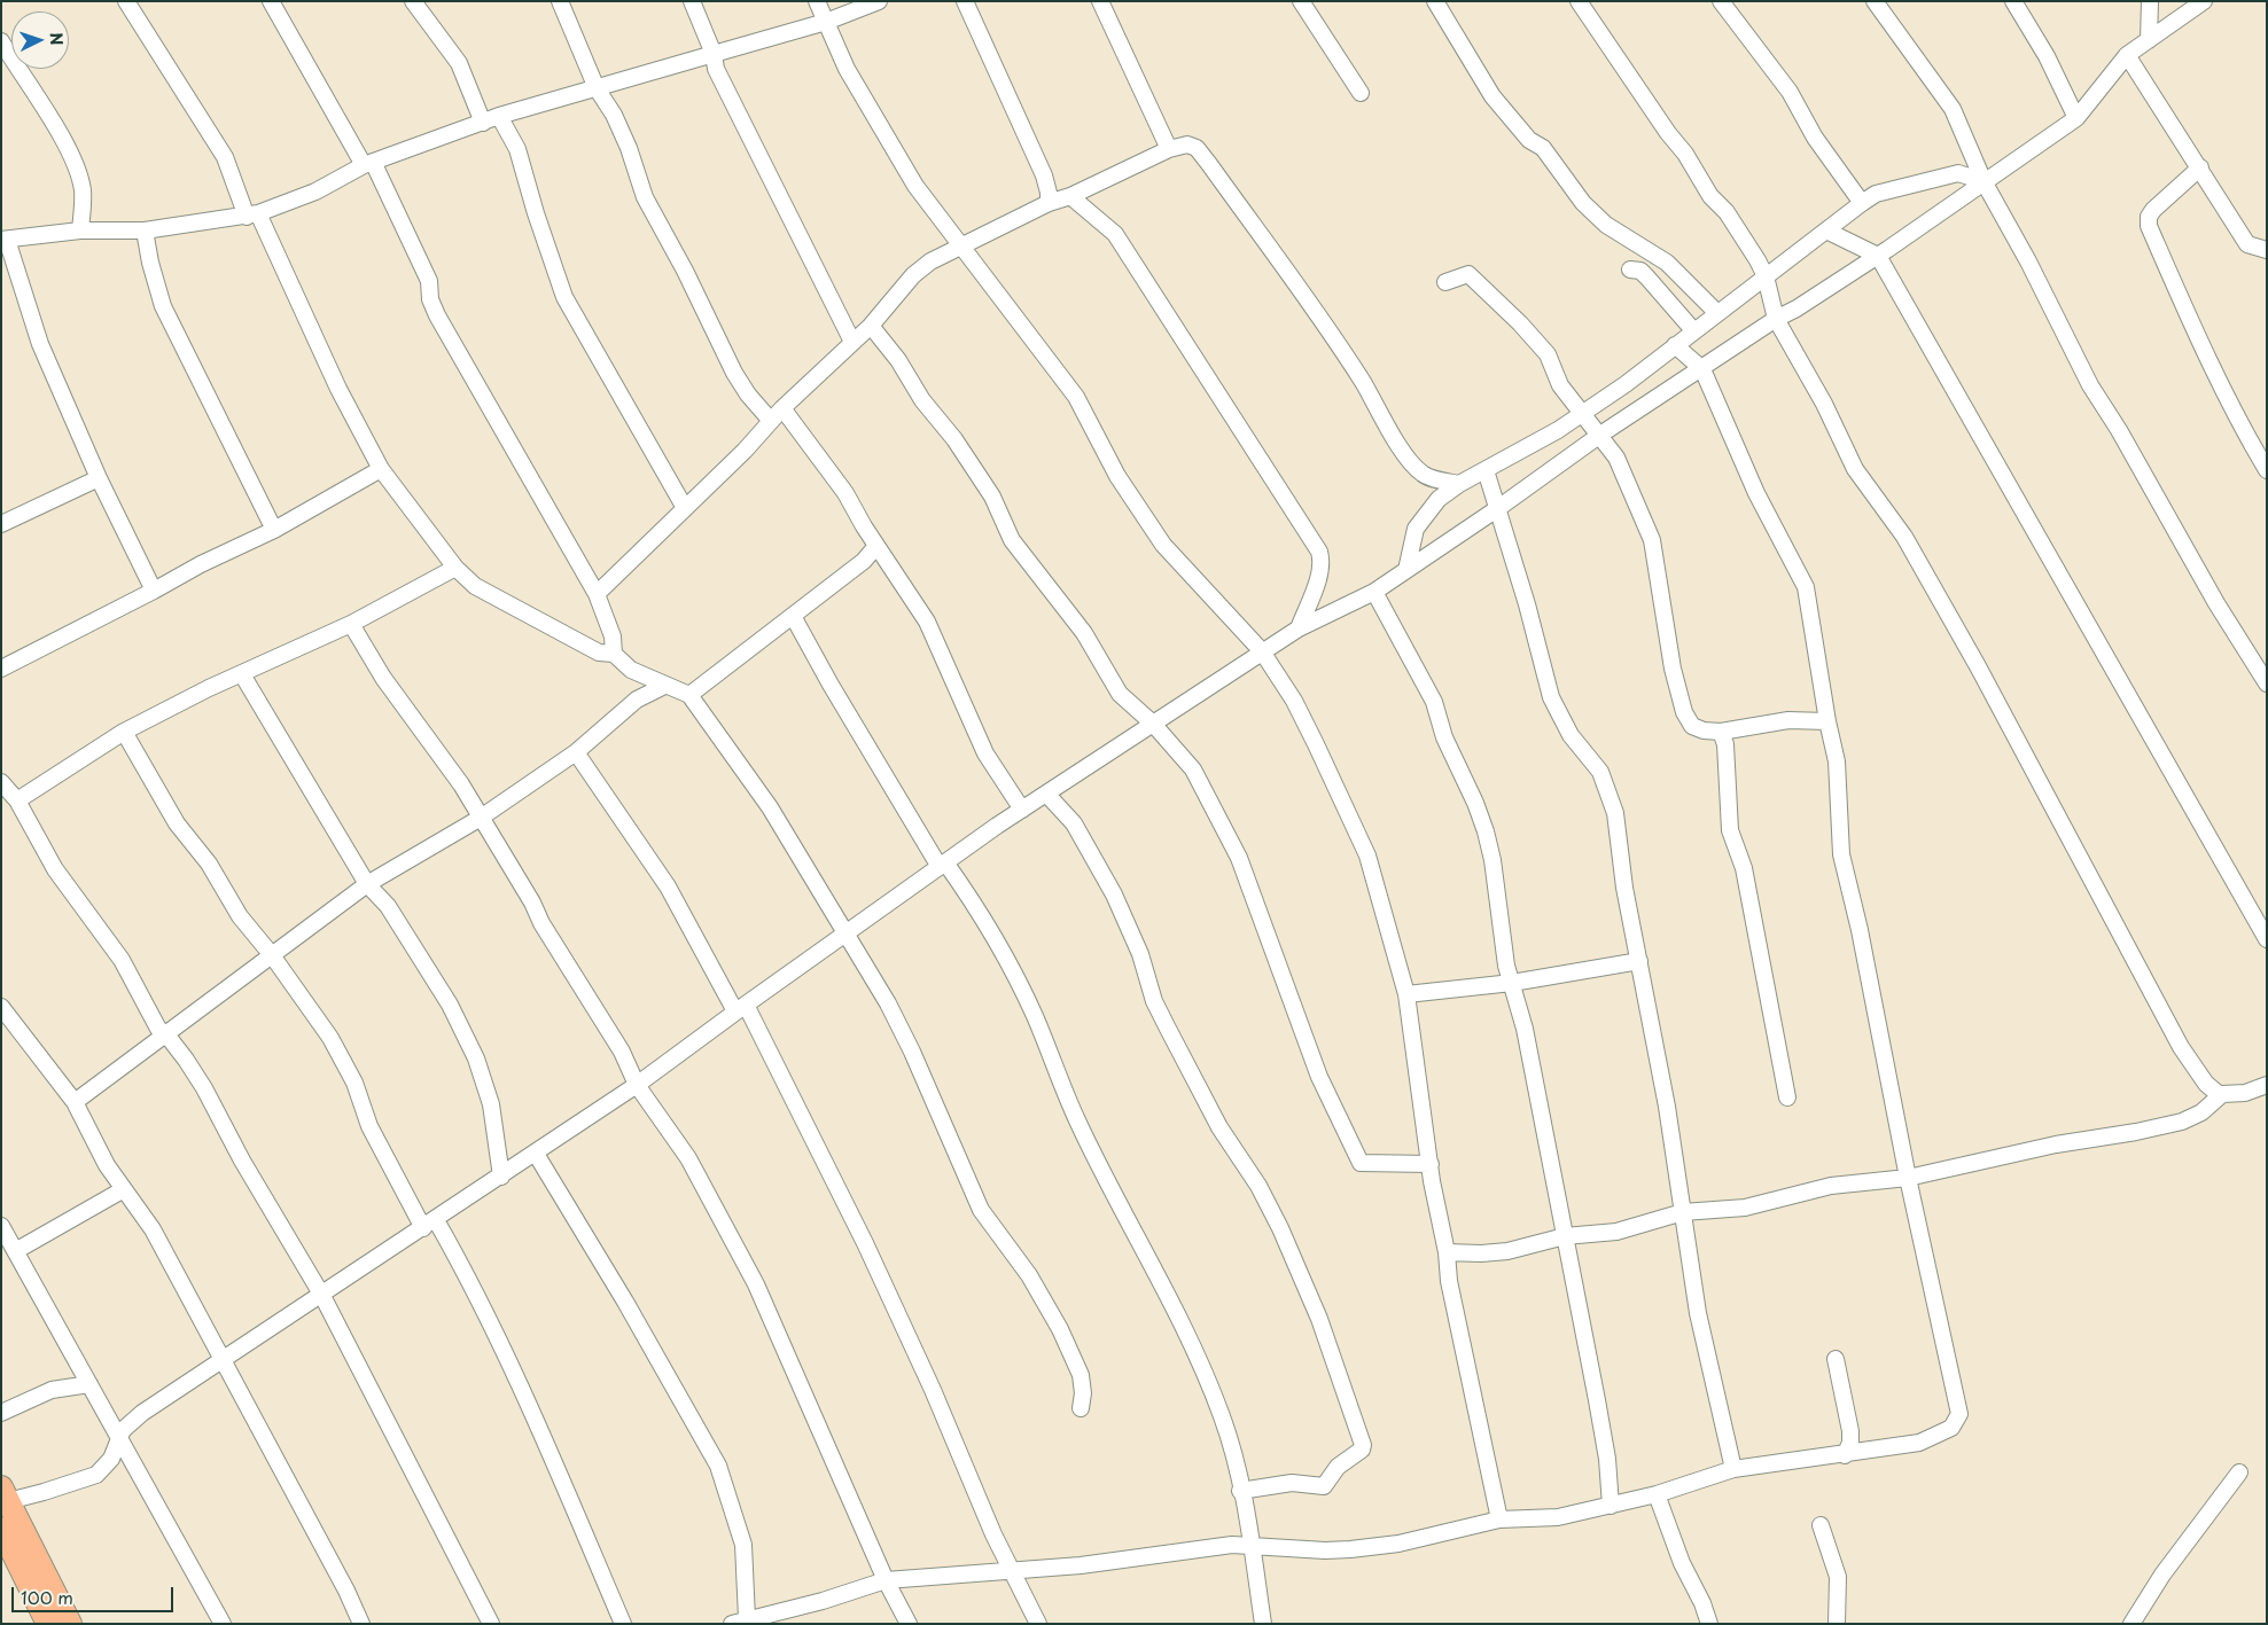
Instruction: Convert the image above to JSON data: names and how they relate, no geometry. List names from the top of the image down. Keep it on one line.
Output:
{"scale_bar":"100 m","north":"right"}
